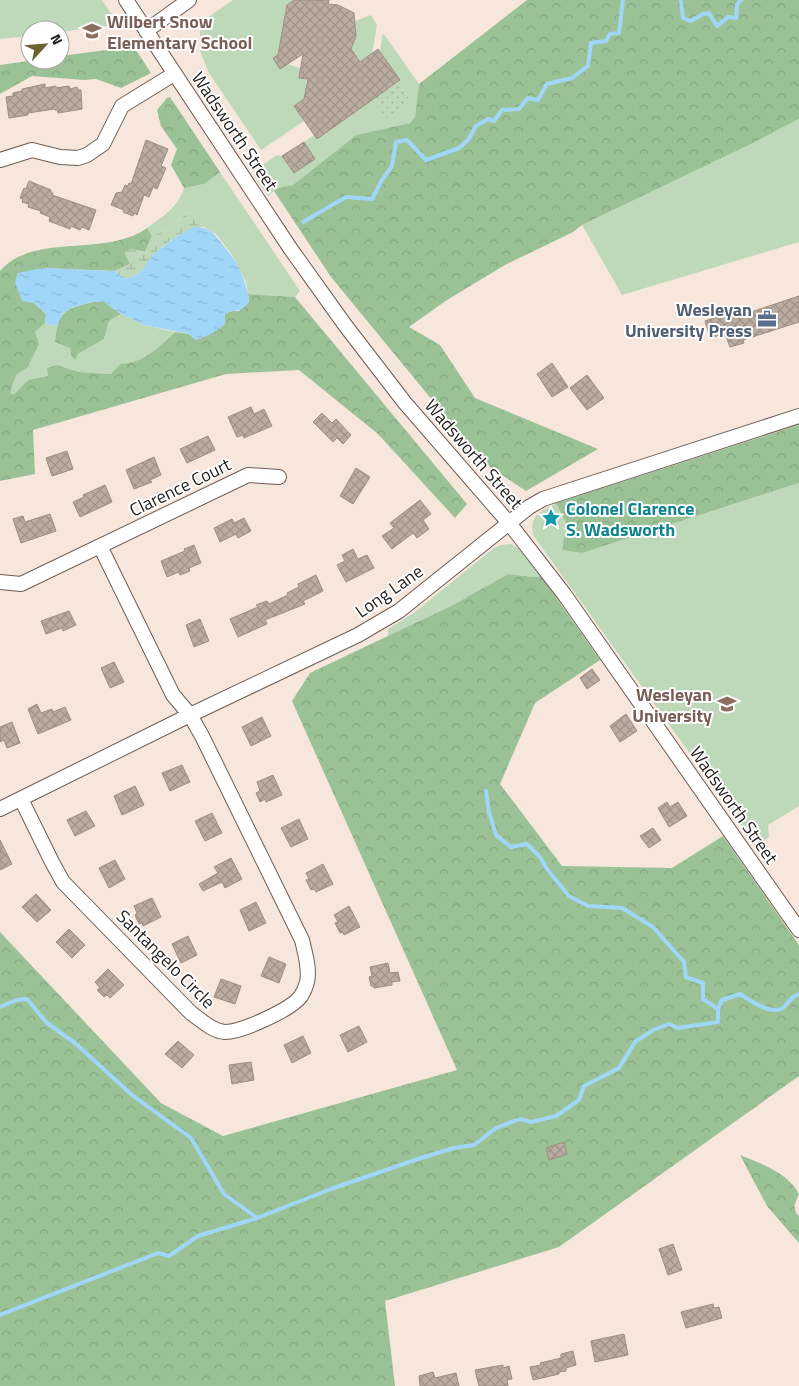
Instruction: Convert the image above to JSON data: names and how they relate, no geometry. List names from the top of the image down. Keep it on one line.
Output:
{"streets":{"street":["Wadsworth Street","Clarence Court","Long Lane","Santangelo Circle"]},"crossings":[["Wadsworth Street","Long Lane"],["Long Lane","Santangelo Circle"]],"places":{"school or university":["Wilbert Snow Elementary School","Wesleyan University"],"office":["Wesleyan University Press"],"place":["Colonel Clarence S. Wadsworth"]},"north":"top right"}
